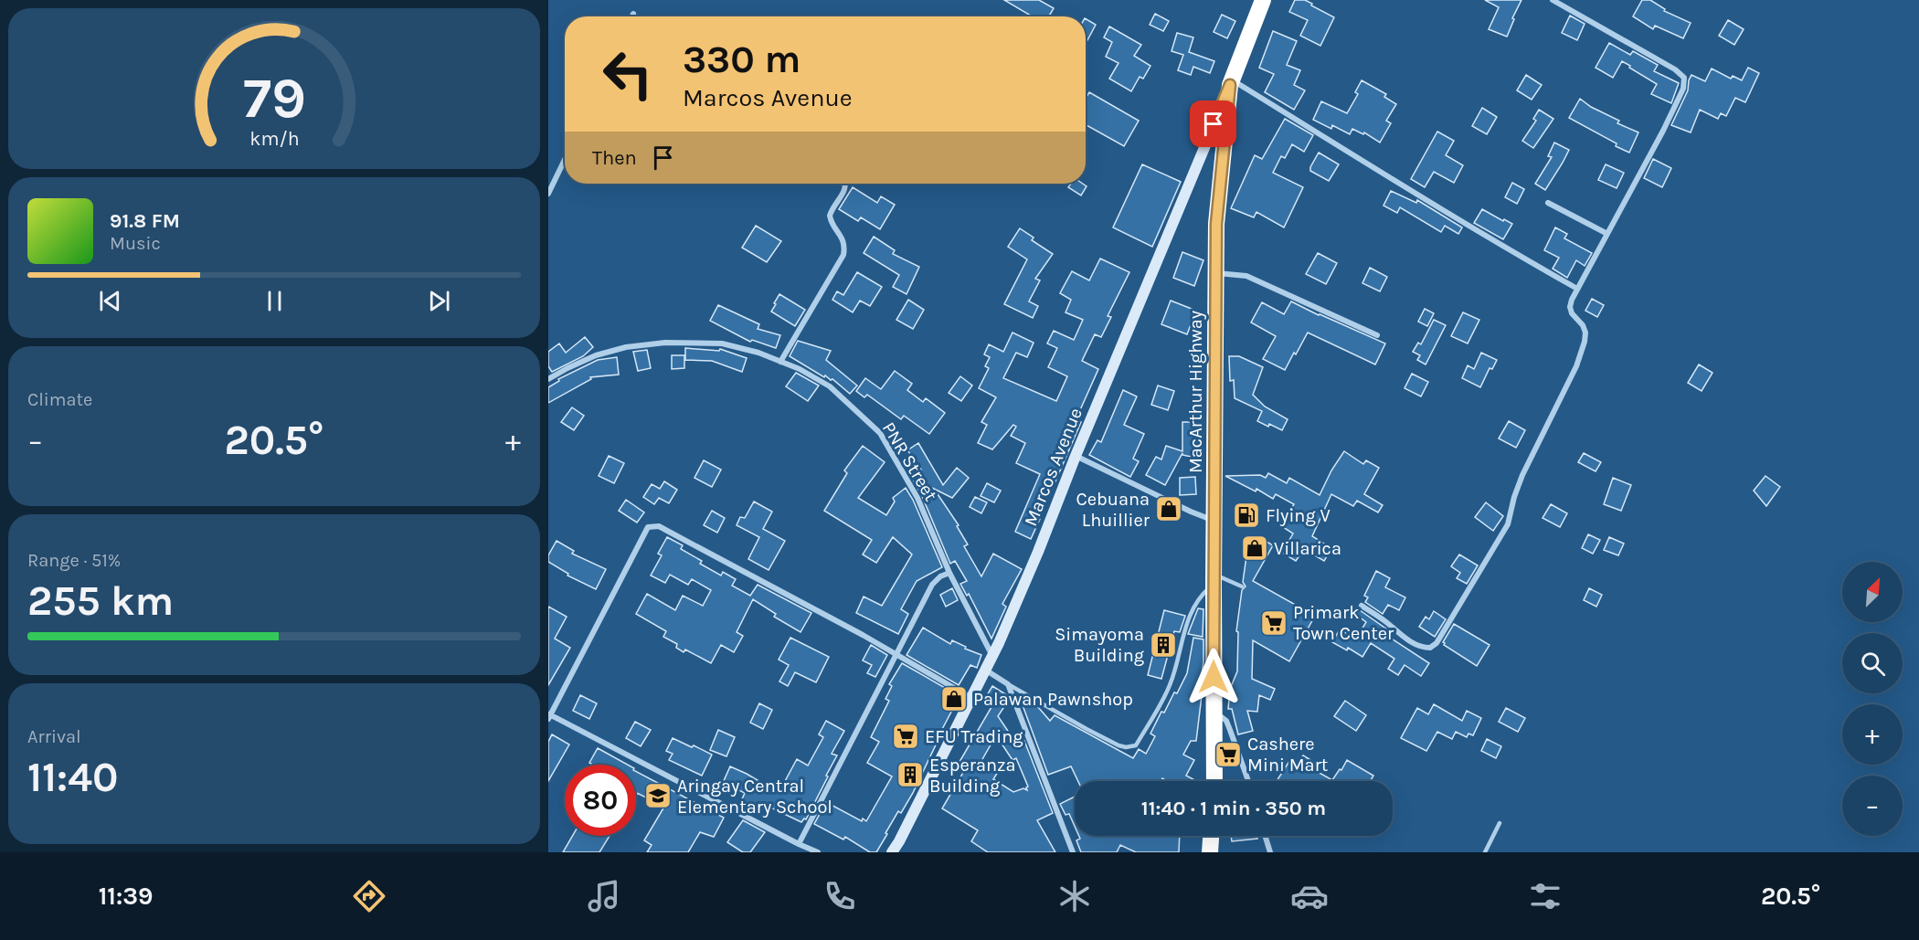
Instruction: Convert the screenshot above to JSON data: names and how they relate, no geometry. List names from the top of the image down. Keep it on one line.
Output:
{"streets":{"highway":["MacArthur Highway"],"street":["PNR Street","Marcos Avenue"]},"crossings":[["MacArthur Highway","Marcos Avenue"],["PNR Street","Marcos Avenue"]],"places":{"shop":["Cebuana Lhuillier","Villarica","Palawan Pawnshop"],"fuel station":["Flying V"],"supermarket":["Primark Town Center","EFU Trading","Cashere Mini Mart"],"building":["Simayoma Building","Esperanza Building"],"school or university":["Aringay Central Elementary School"]},"north":"top right","page":{"turn":["330 m","Marcos Avenue"],"then":"Then","song":["91.8 FM","Music"],"tile":["Climate",["Range · 51%","255 km"],["Arrival","11:40"]],"heat":["−","20.5°","+"],"map_buttons":["+","−"],"limit":"80","trip":"11:40 · 1 min · 350 m","tabs":["11:39","20.5°"],"gauge":["79","km/h"]}}
